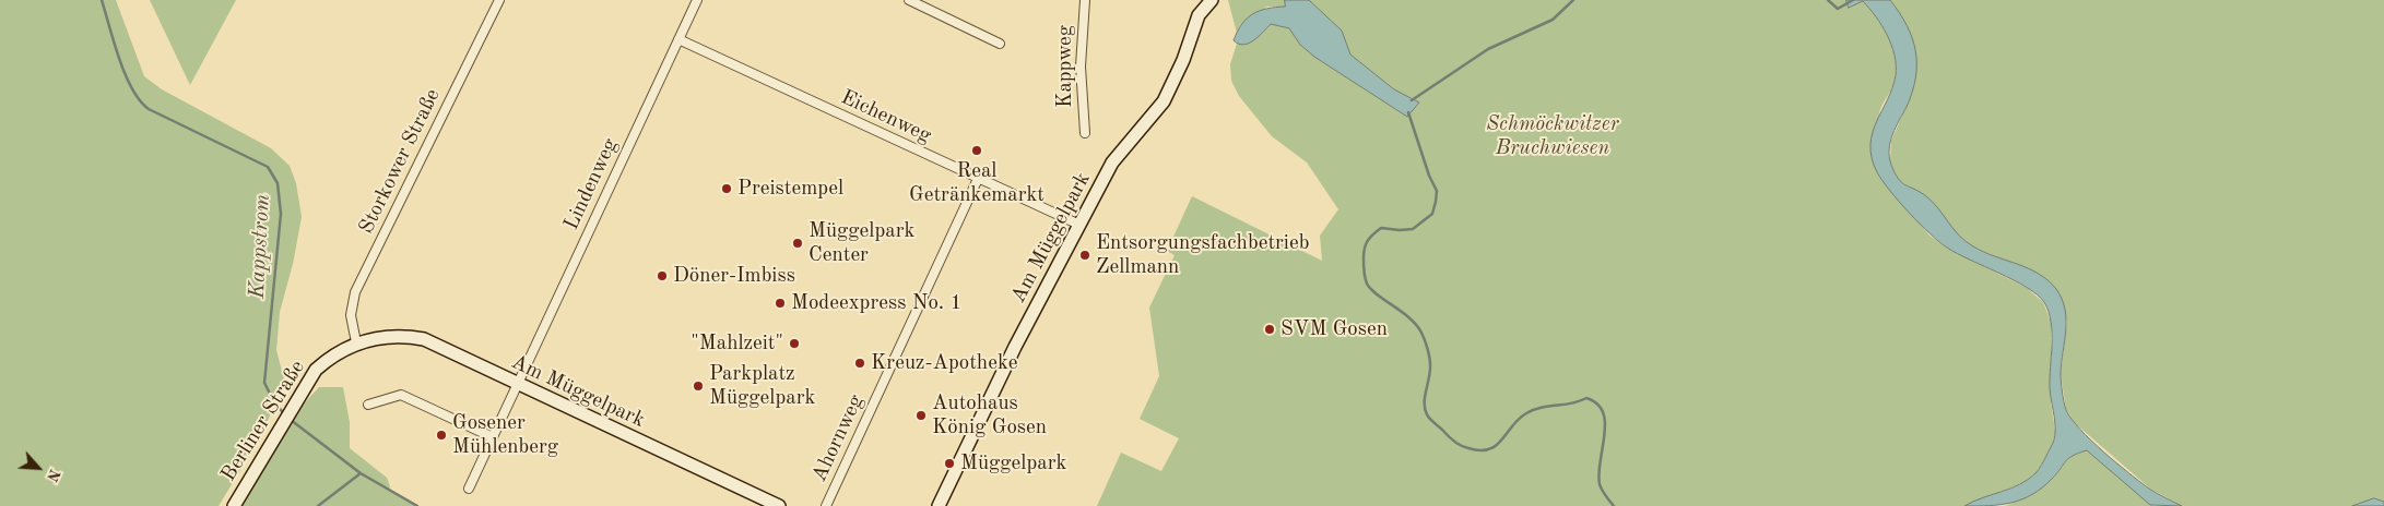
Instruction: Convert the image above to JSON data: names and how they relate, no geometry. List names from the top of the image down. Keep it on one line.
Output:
{"streets":{"main road":["Am Müggelpark","Berliner Straße"],"street":["Kappweg","Eichenweg","Storkower Straße","Lindenweg","Ahornweg"]},"crossings":[["Eichenweg","Lindenweg"],["Eichenweg","Am Müggelpark"],["Eichenweg","Ahornweg"],["Storkower Straße","Am Müggelpark"],["Storkower Straße","Berliner Straße"],["Lindenweg","Am Müggelpark"],["Am Müggelpark","Berliner Straße"]],"water":["Kappstrom"],"parks":["Schmöckwitzer Bruchwiesen"],"places":["Real Getränkemarkt","Preistempel","Müggelpark Center","Entsorgungsfachbetrieb Zellmann","Döner-Imbiss","Modeexpress No. 1","SVM Gosen","\"Mahlzeit\"","Kreuz-Apotheke","Parkplatz Müggelpark","Autohaus König Gosen","Gosener Mühlenberg","Müggelpark"],"north":"bottom right"}
